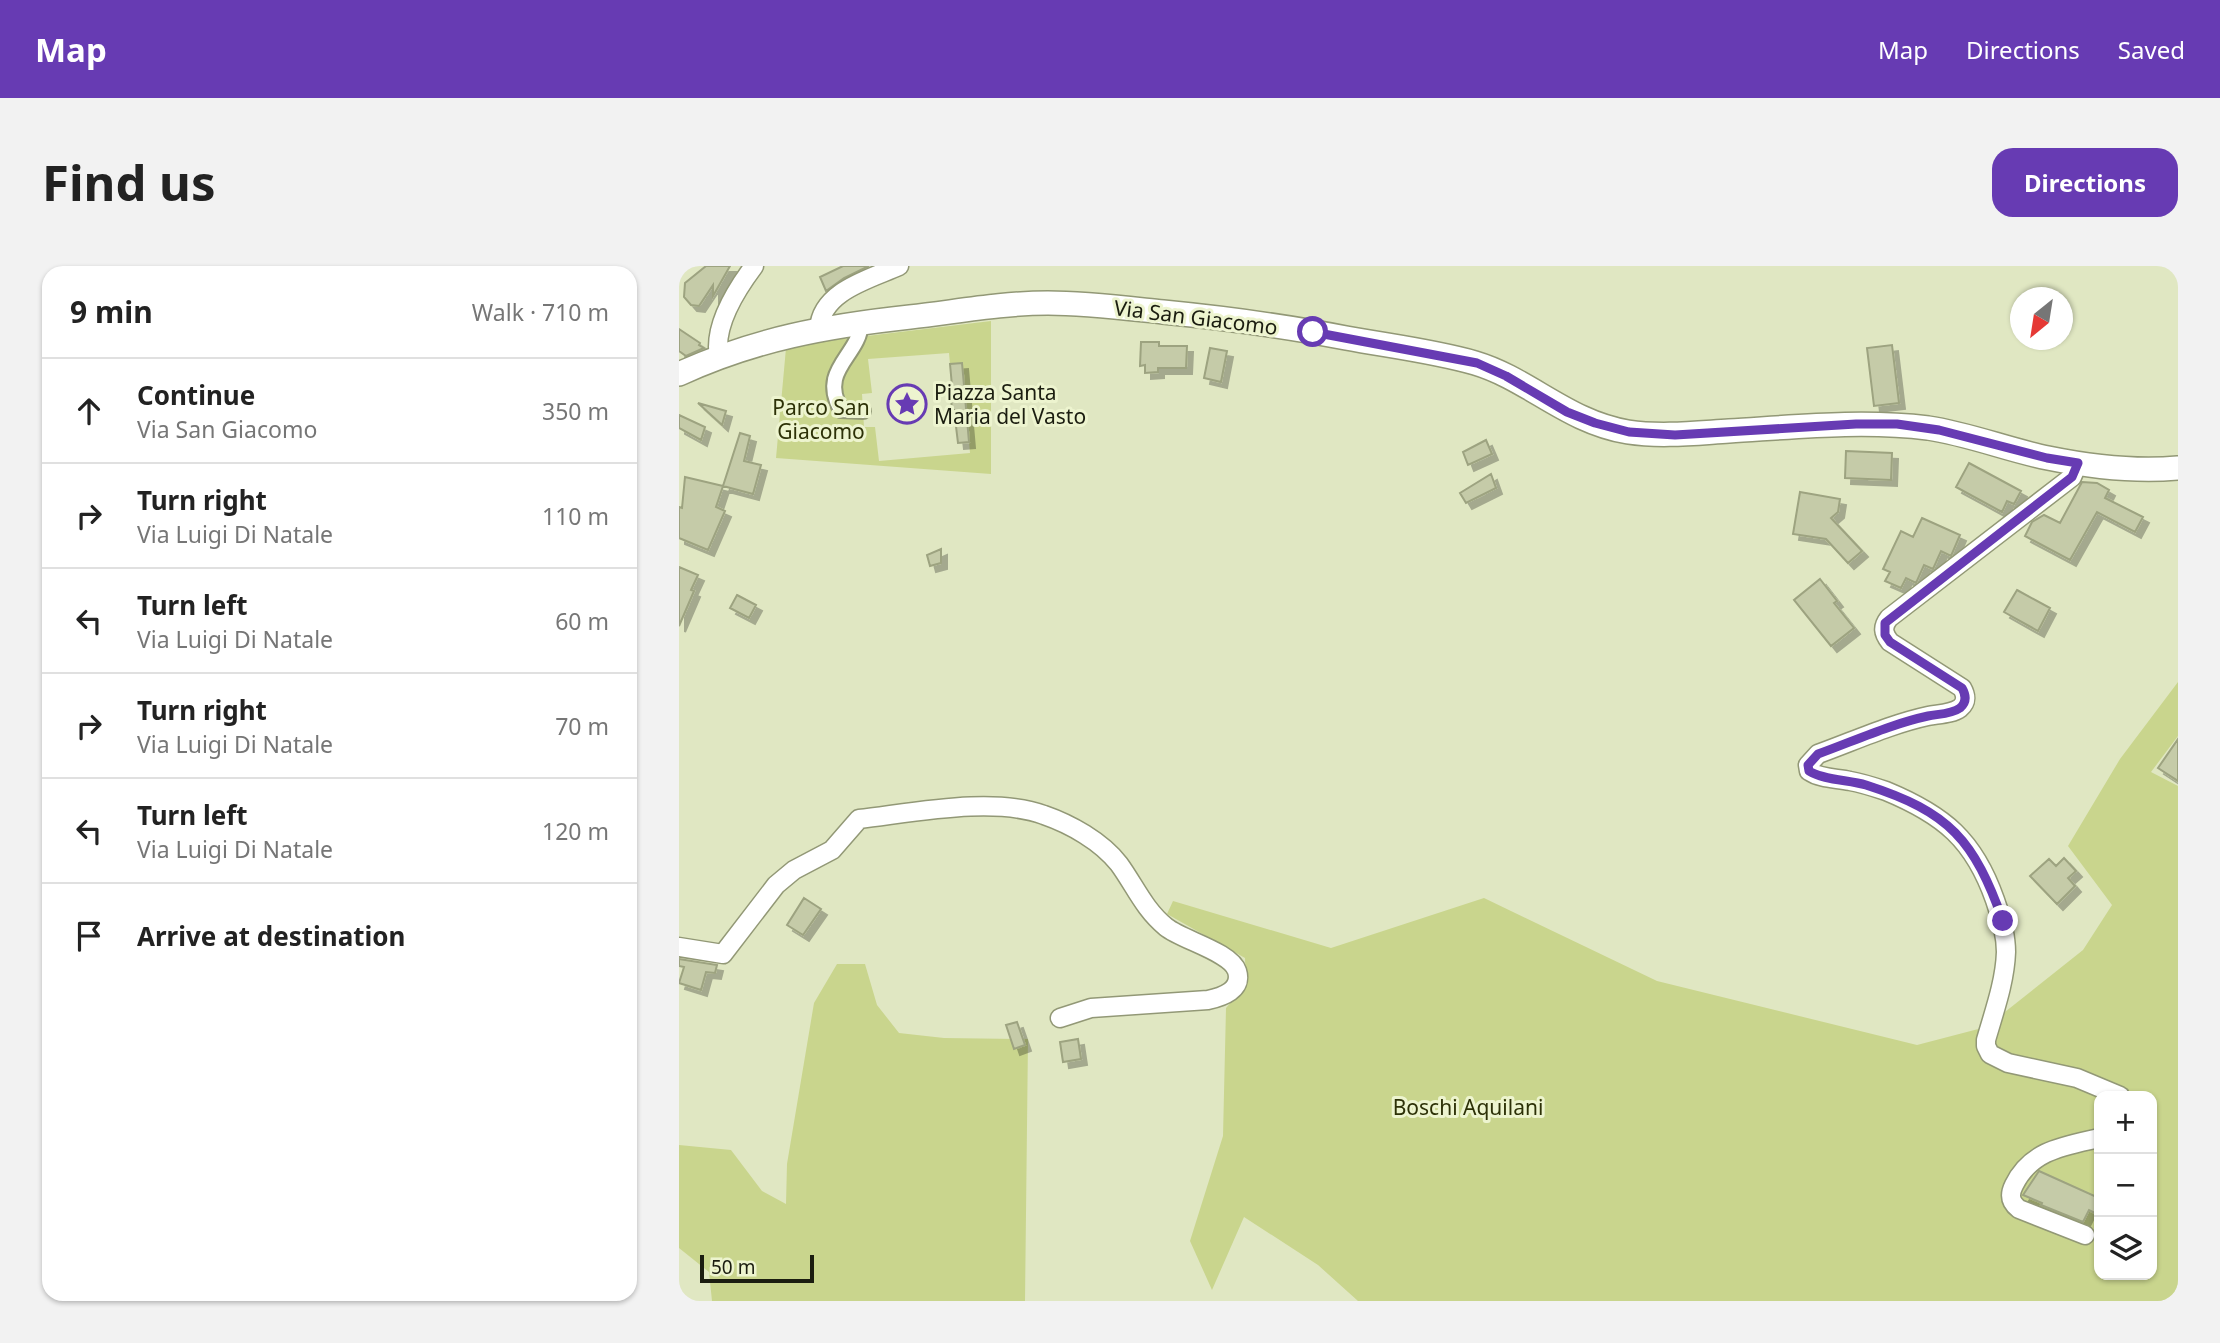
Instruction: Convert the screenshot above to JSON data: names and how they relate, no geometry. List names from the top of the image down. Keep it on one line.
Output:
{"streets":{"street":["Via San Giacomo"]},"parks":["Parco San Giacomo","Boschi Aquilani"],"places":{"place":["Piazza Santa Maria del Vasto"]},"scale_bar":"50 m","north":"bottom left","page":{"header":"Map","nav":["Map","Directions","Saved"],"buttons":"Directions","title":"Find us","heading":["9 min","Walk · 710 m"],"list":[["Continue","Via San Giacomo","350 m"],["Turn right","Via Luigi Di Natale","110 m"],["Turn left","Via Luigi Di Natale","60 m"],["Turn right","Via Luigi Di Natale","70 m"],["Turn left","Via Luigi Di Natale","120 m"],"Arrive at destination"],"map_buttons":["+","−"],"scale":"50 m"}}
